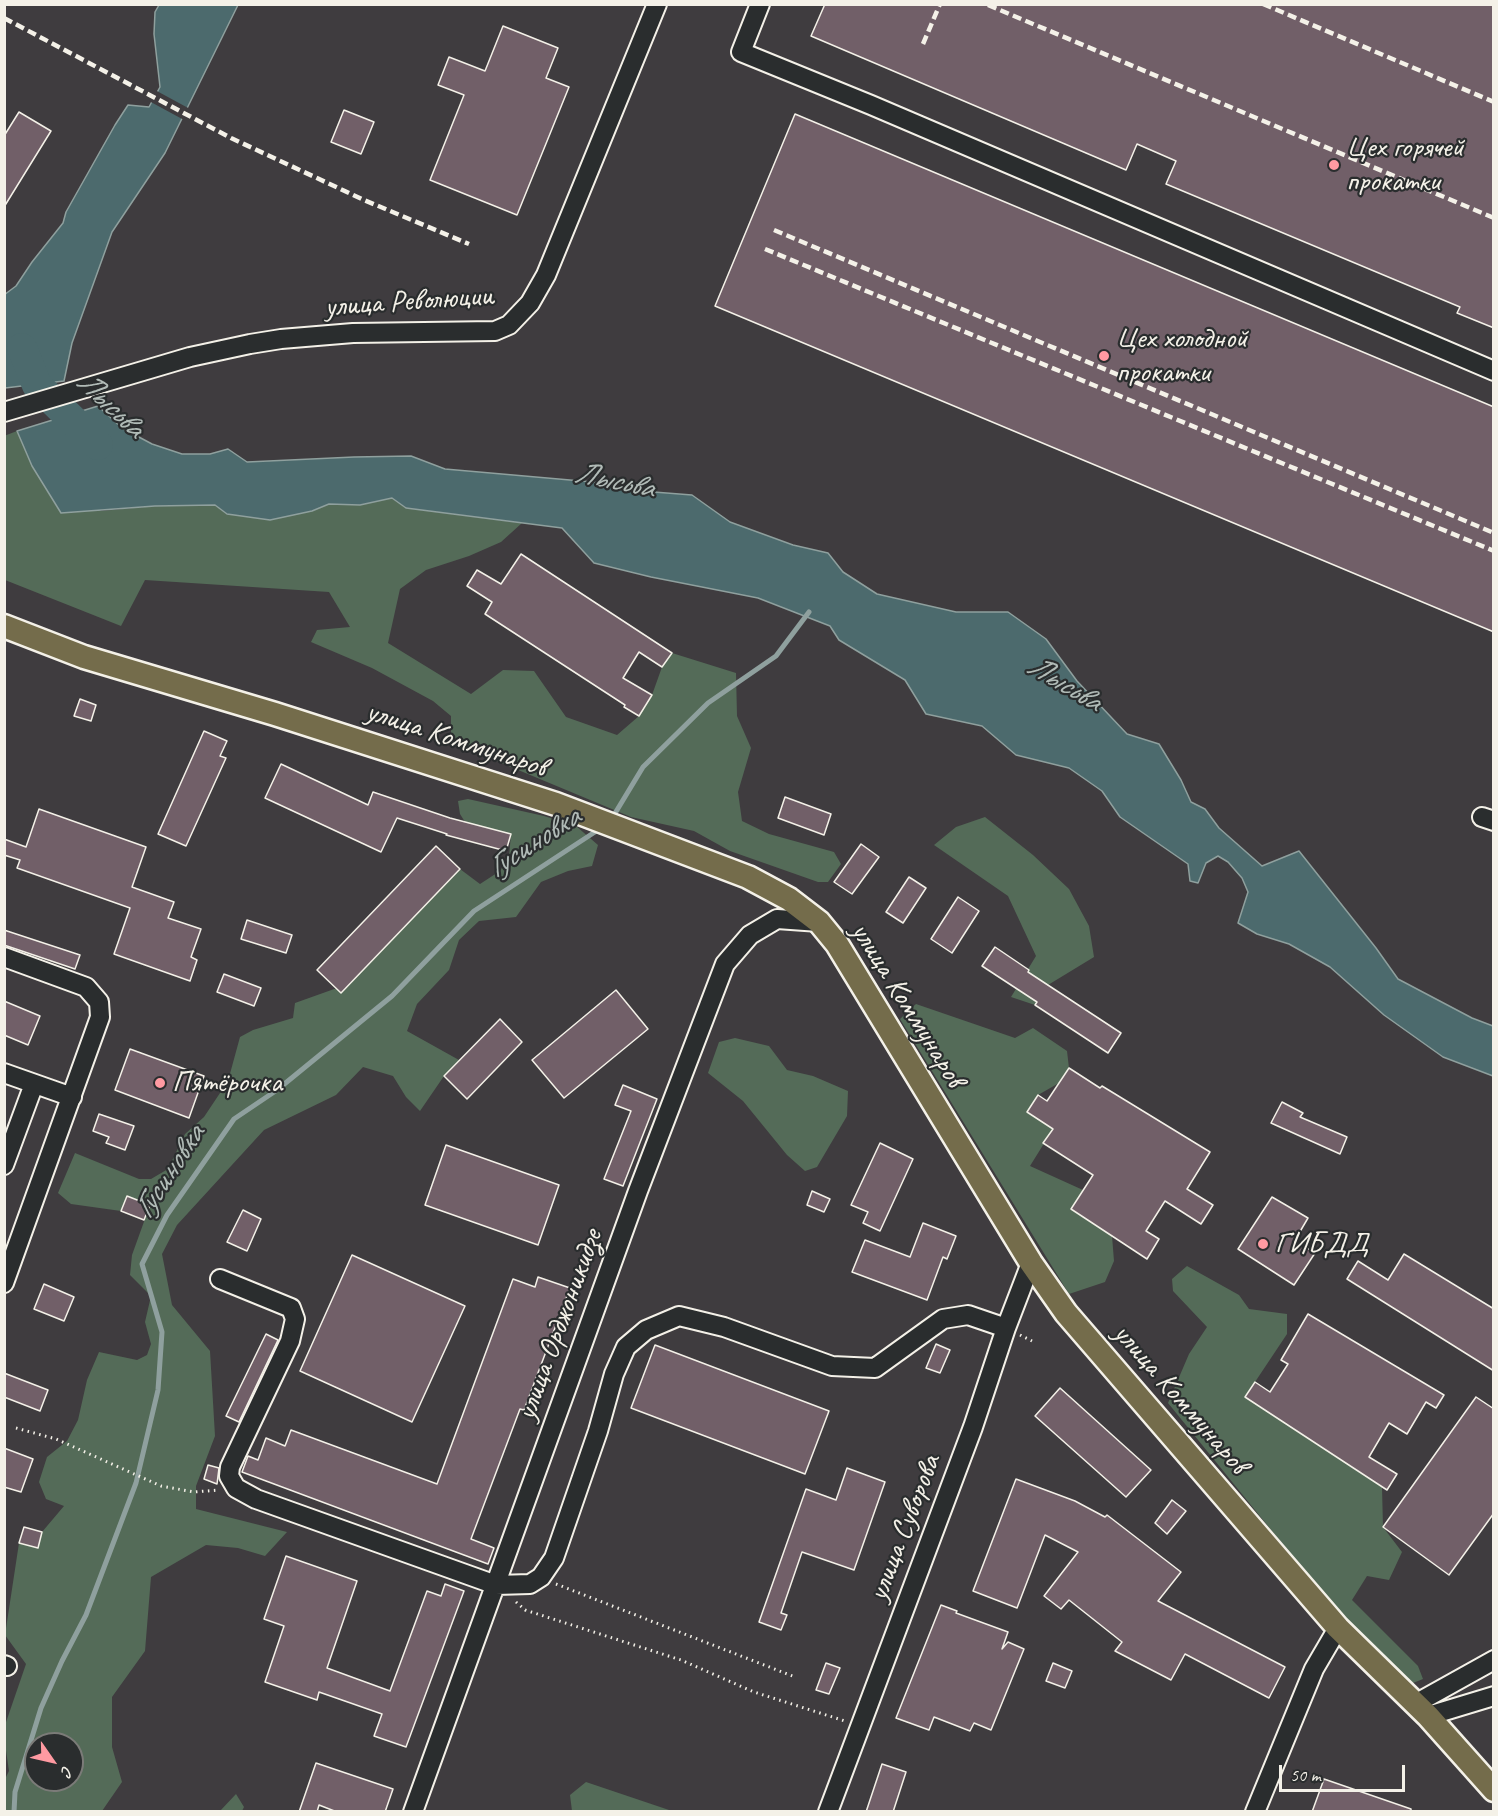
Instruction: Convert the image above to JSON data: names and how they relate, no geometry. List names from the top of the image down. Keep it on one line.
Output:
{"streets":{"main road":["улица Коммунаров"],"street":["улица Революции","улица Орджоникидзе","улица Суворова"]},"crossings":[["улица Коммунаров","улица Орджоникидзе"],["улица Коммунаров","улица Суворова"]],"water":["Лысьва","Гусиновка"],"places":["Цех горячей прокатки","Цех холодной прокатки","Пятёрочка","ГИБДД"],"scale_bar":"50 m","north":"bottom right"}
